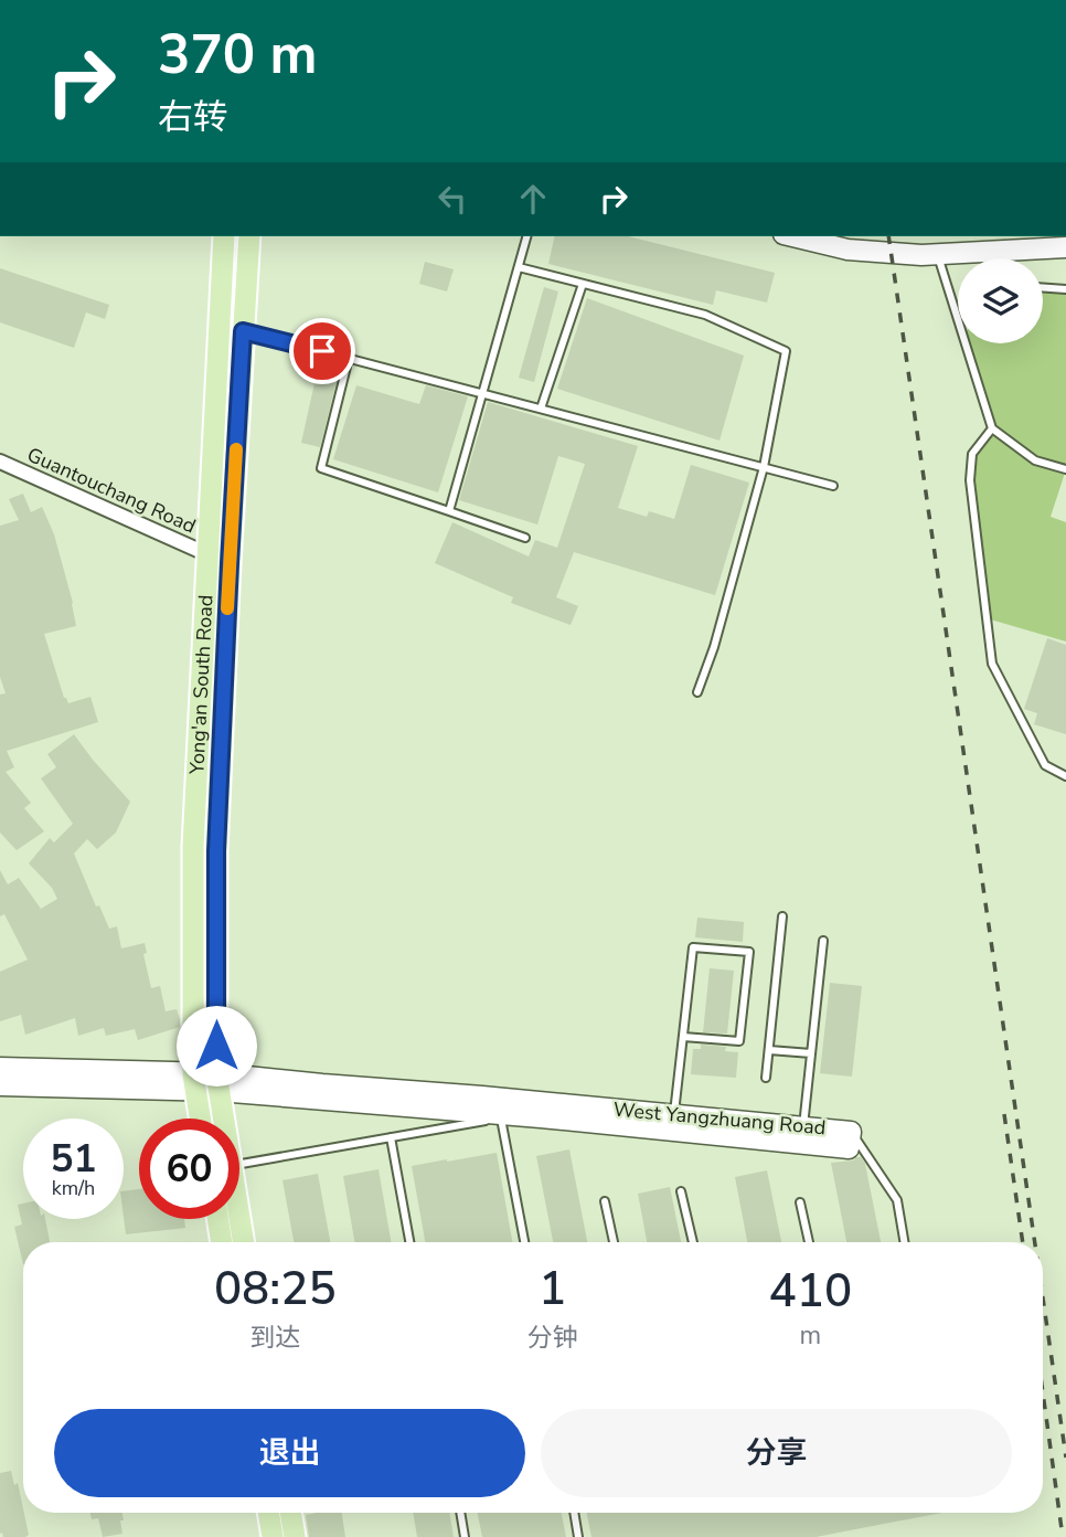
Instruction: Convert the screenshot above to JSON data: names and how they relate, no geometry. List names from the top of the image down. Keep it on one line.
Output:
{"streets":{"main road":["Yong'an South Road"],"street":["Guantouchang Road","West Yangzhuang Road"]},"crossings":[["Guantouchang Road","Yong'an South Road"],["Yong'an South Road","West Yangzhuang Road"]],"page":{"turn":["370 m","右转"],"speed":"51 km/h","limit":"60","eta":["08:25","到达","1","分钟","410","m"],"buttons":["退出","分享"]}}
